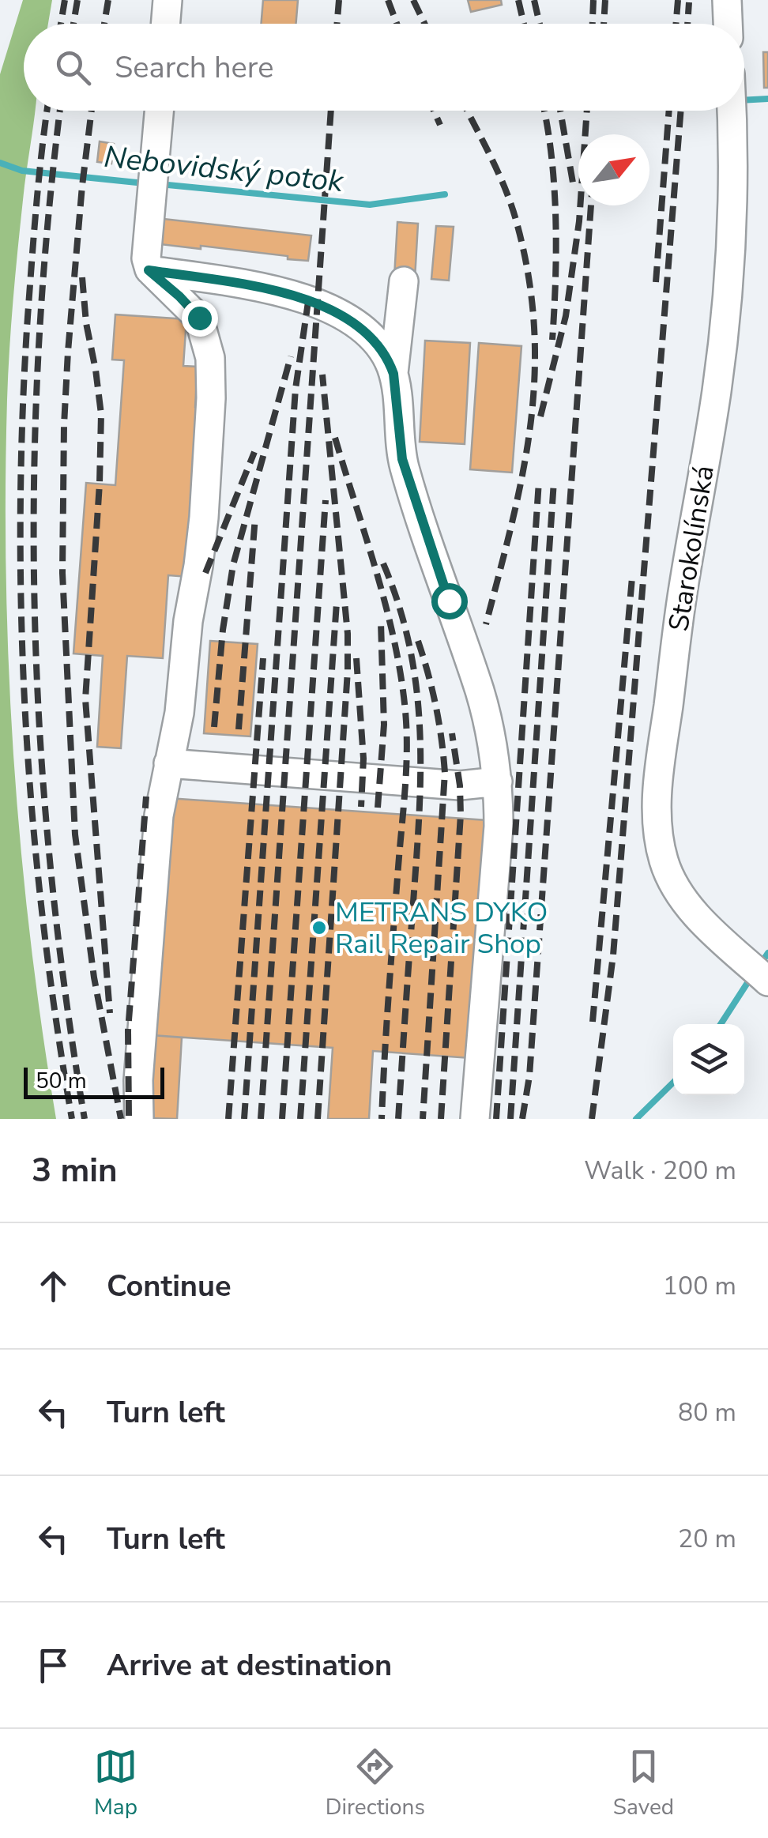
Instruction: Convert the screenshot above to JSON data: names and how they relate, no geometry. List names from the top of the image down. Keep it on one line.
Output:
{"streets":{"street":["Starokolínská"]},"water":["Nebovidský potok"],"places":["METRANS DYKO Rail Repair Shop"],"scale_bar":"50 m","north":"top right","page":{"search":"Search here","scale":"50 m","heading":["3 min","Walk · 200 m"],"list":[["Continue","100 m"],["Turn left","80 m"],["Turn left","20 m"],"Arrive at destination"],"nav":["Map","Directions","Saved"]}}
